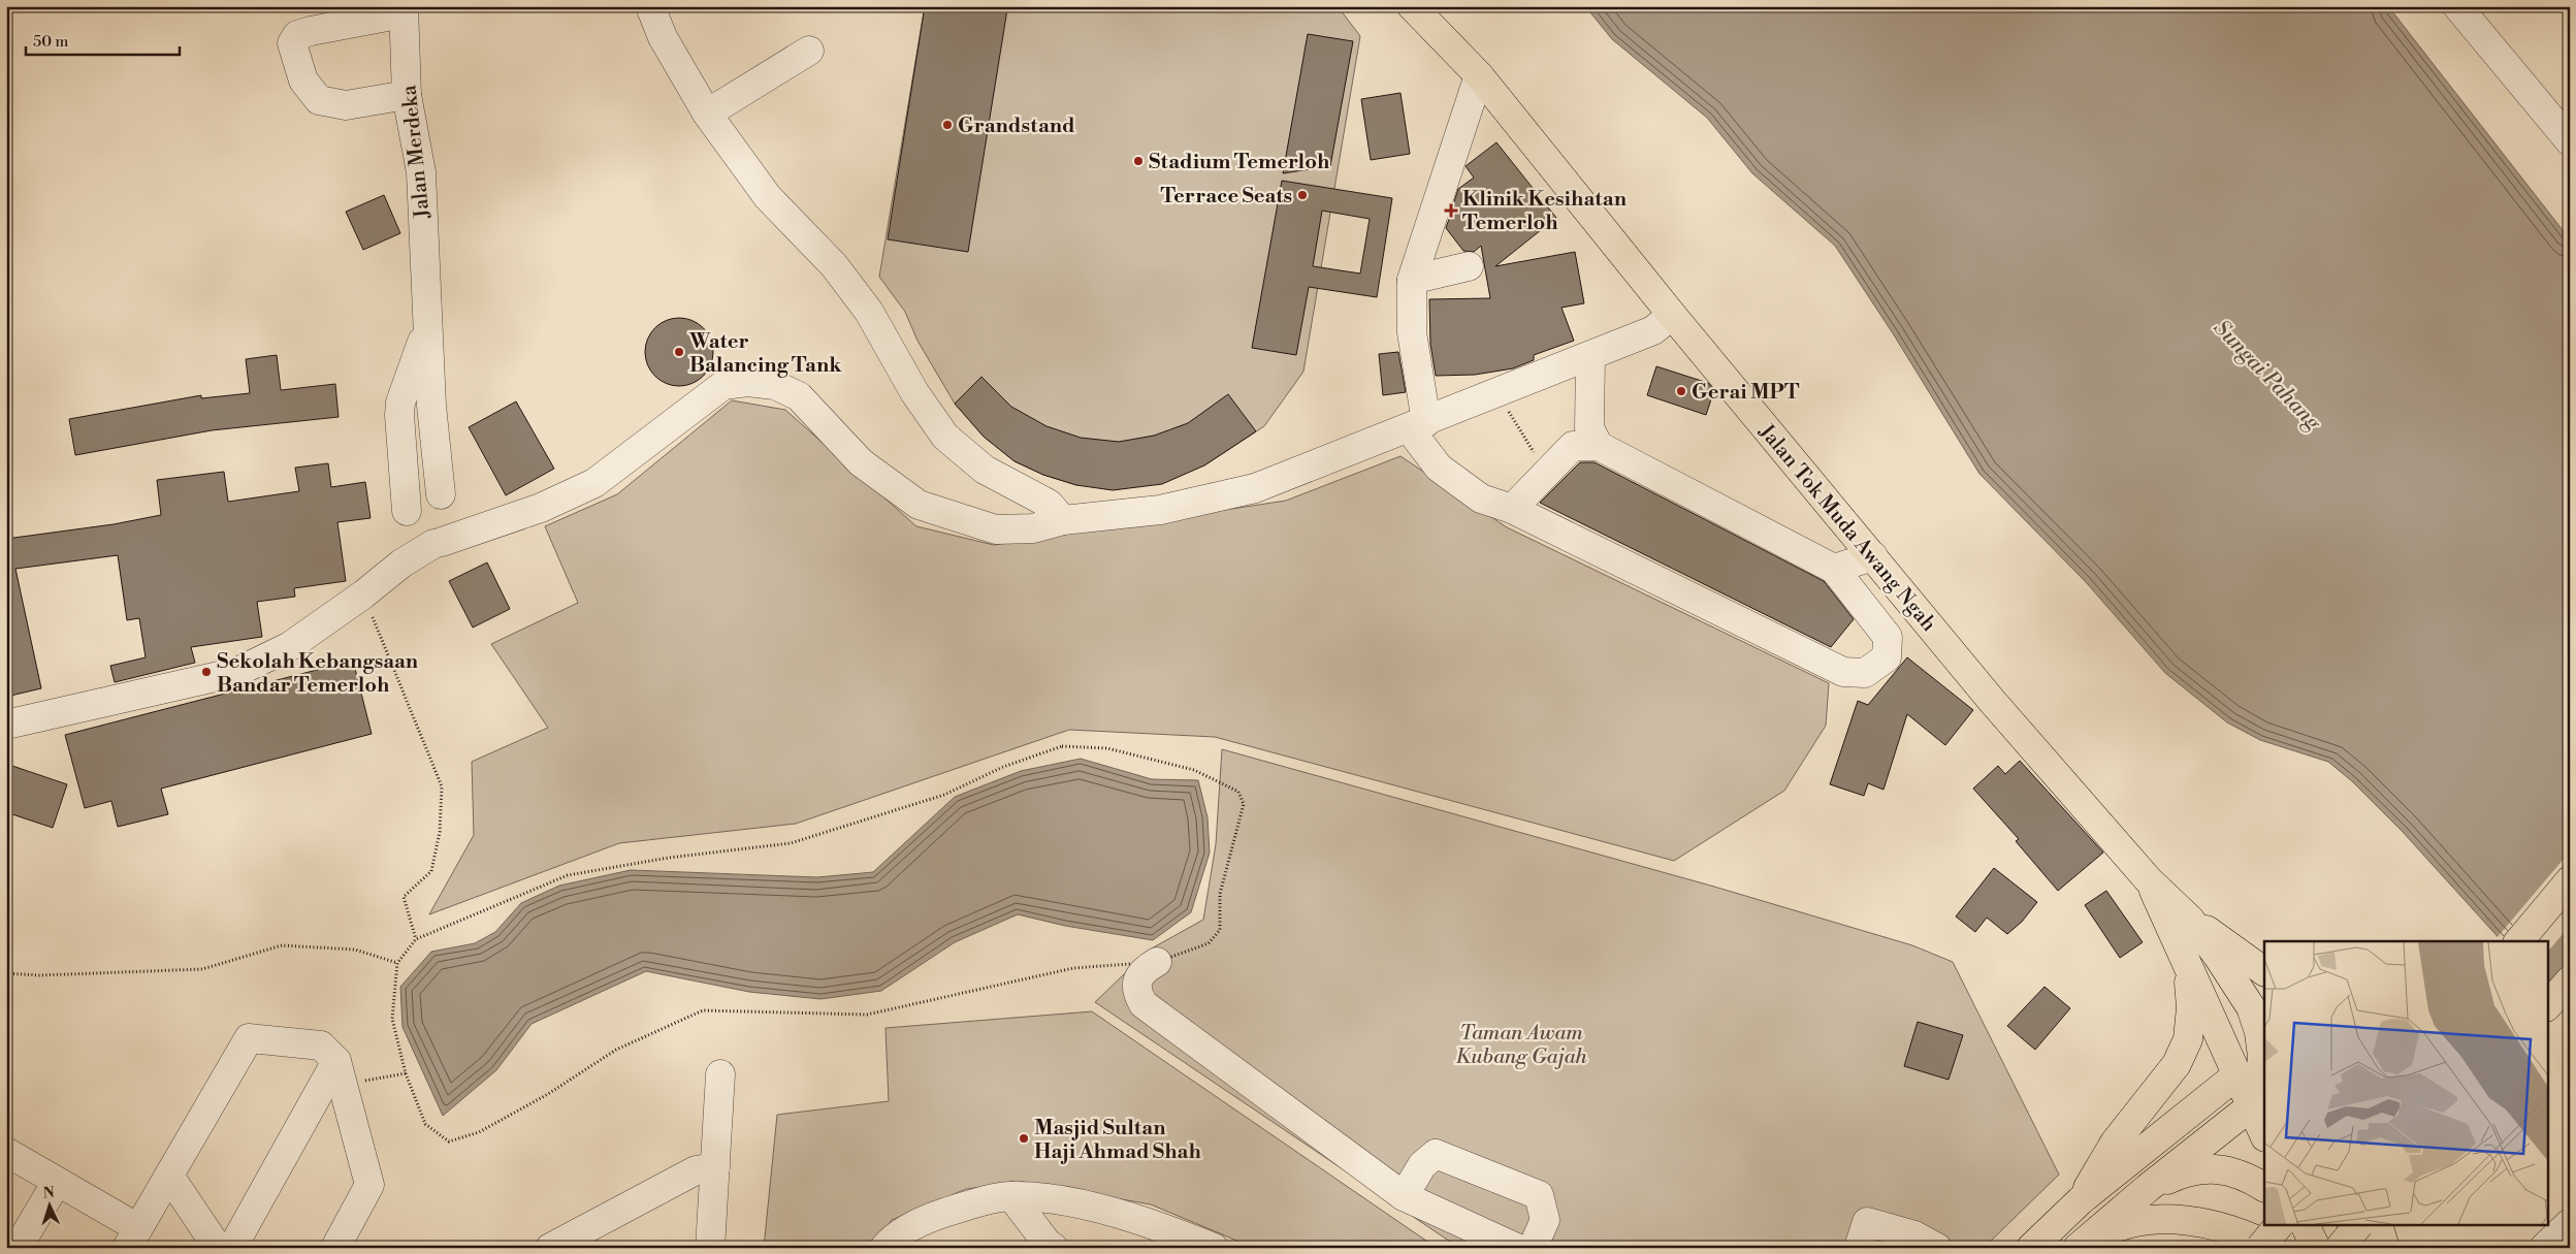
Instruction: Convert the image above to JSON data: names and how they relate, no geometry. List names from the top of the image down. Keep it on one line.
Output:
{"streets":{"main road":["Jalan Tok Muda Awang Ngah"],"street":["Jalan Merdeka"]},"water":["Sungai Pahang"],"parks":["Taman Awam Kubang Gajah"],"places":{"other":["Grandstand","Stadium Temerloh","Terrace Seats","Water Balancing Tank","Gerai MPT","Sekolah Kebangsaan Bandar Temerloh","Masjid Sultan Haji Ahmad Shah"],"health":["Klinik Kesihatan Temerloh"]},"scale_bar":"50 m","north":"top"}
